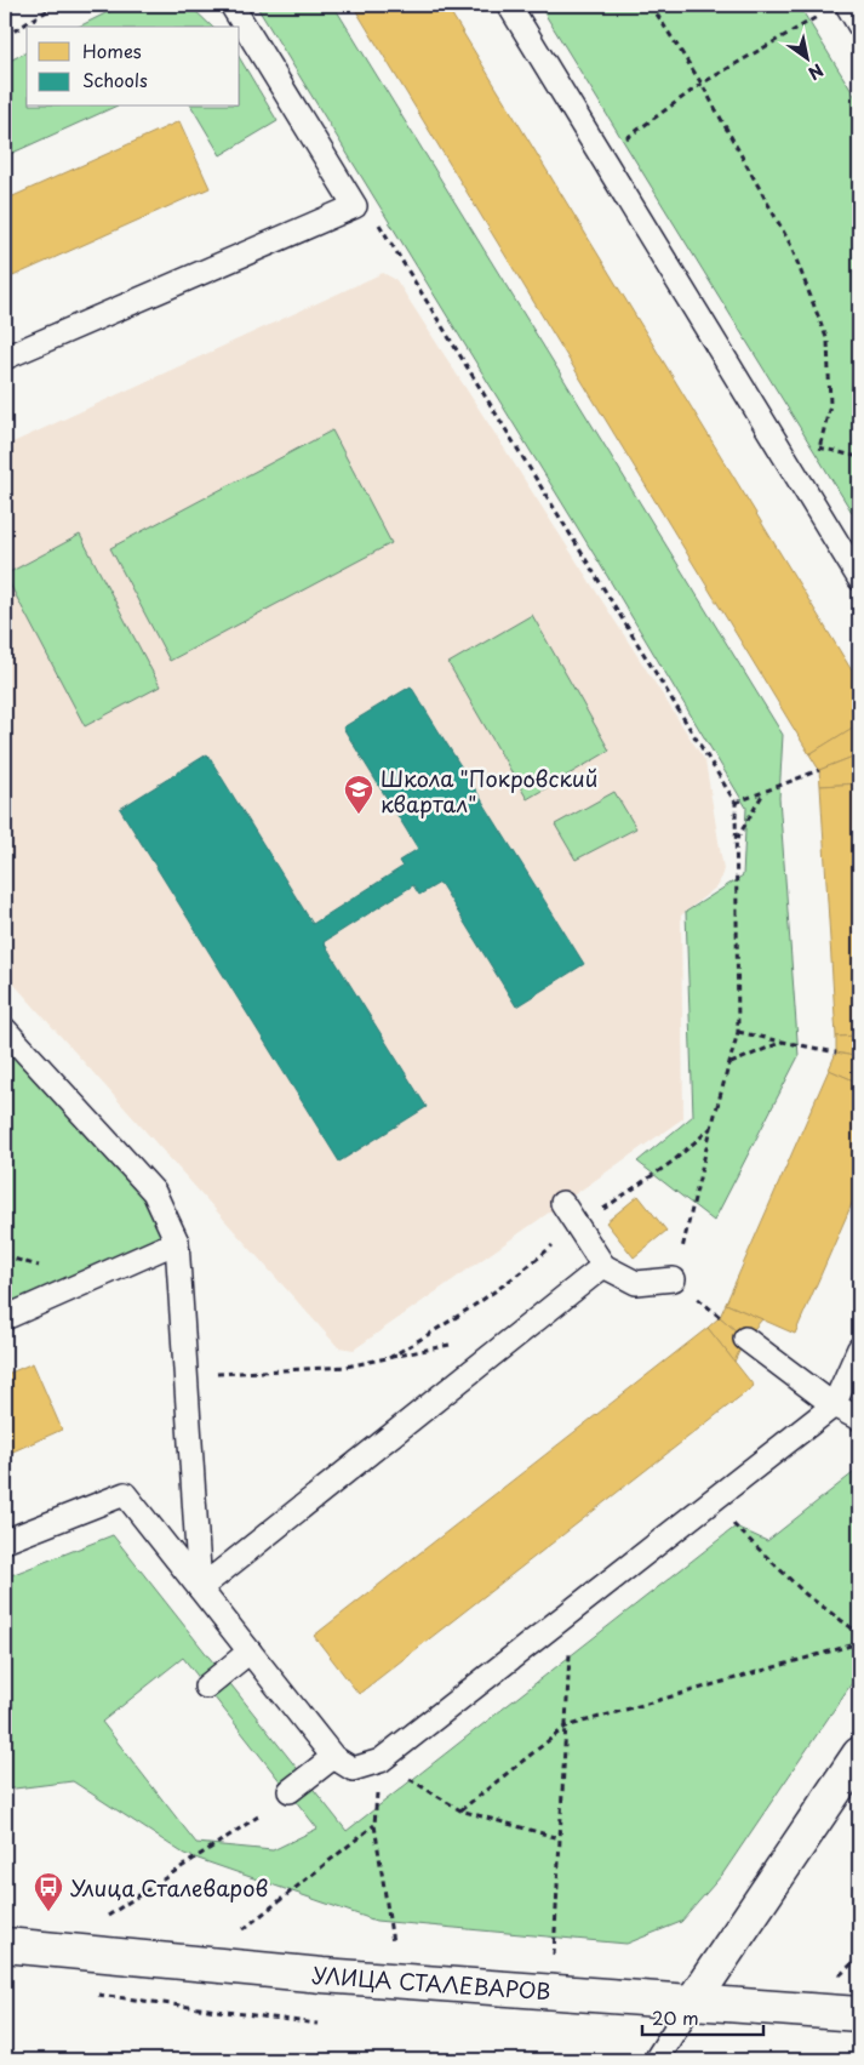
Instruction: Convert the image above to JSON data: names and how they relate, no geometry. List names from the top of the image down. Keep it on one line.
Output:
{"streets":{"main road":["УЛИЦА СТАЛЕВАРОВ"]},"places":{"school or university":["Школа \"Покровский квартал\""],"bus stop":["Улица Сталеваров"]},"legend":["Homes","Schools"],"scale_bar":"20 m","north":"bottom right"}
